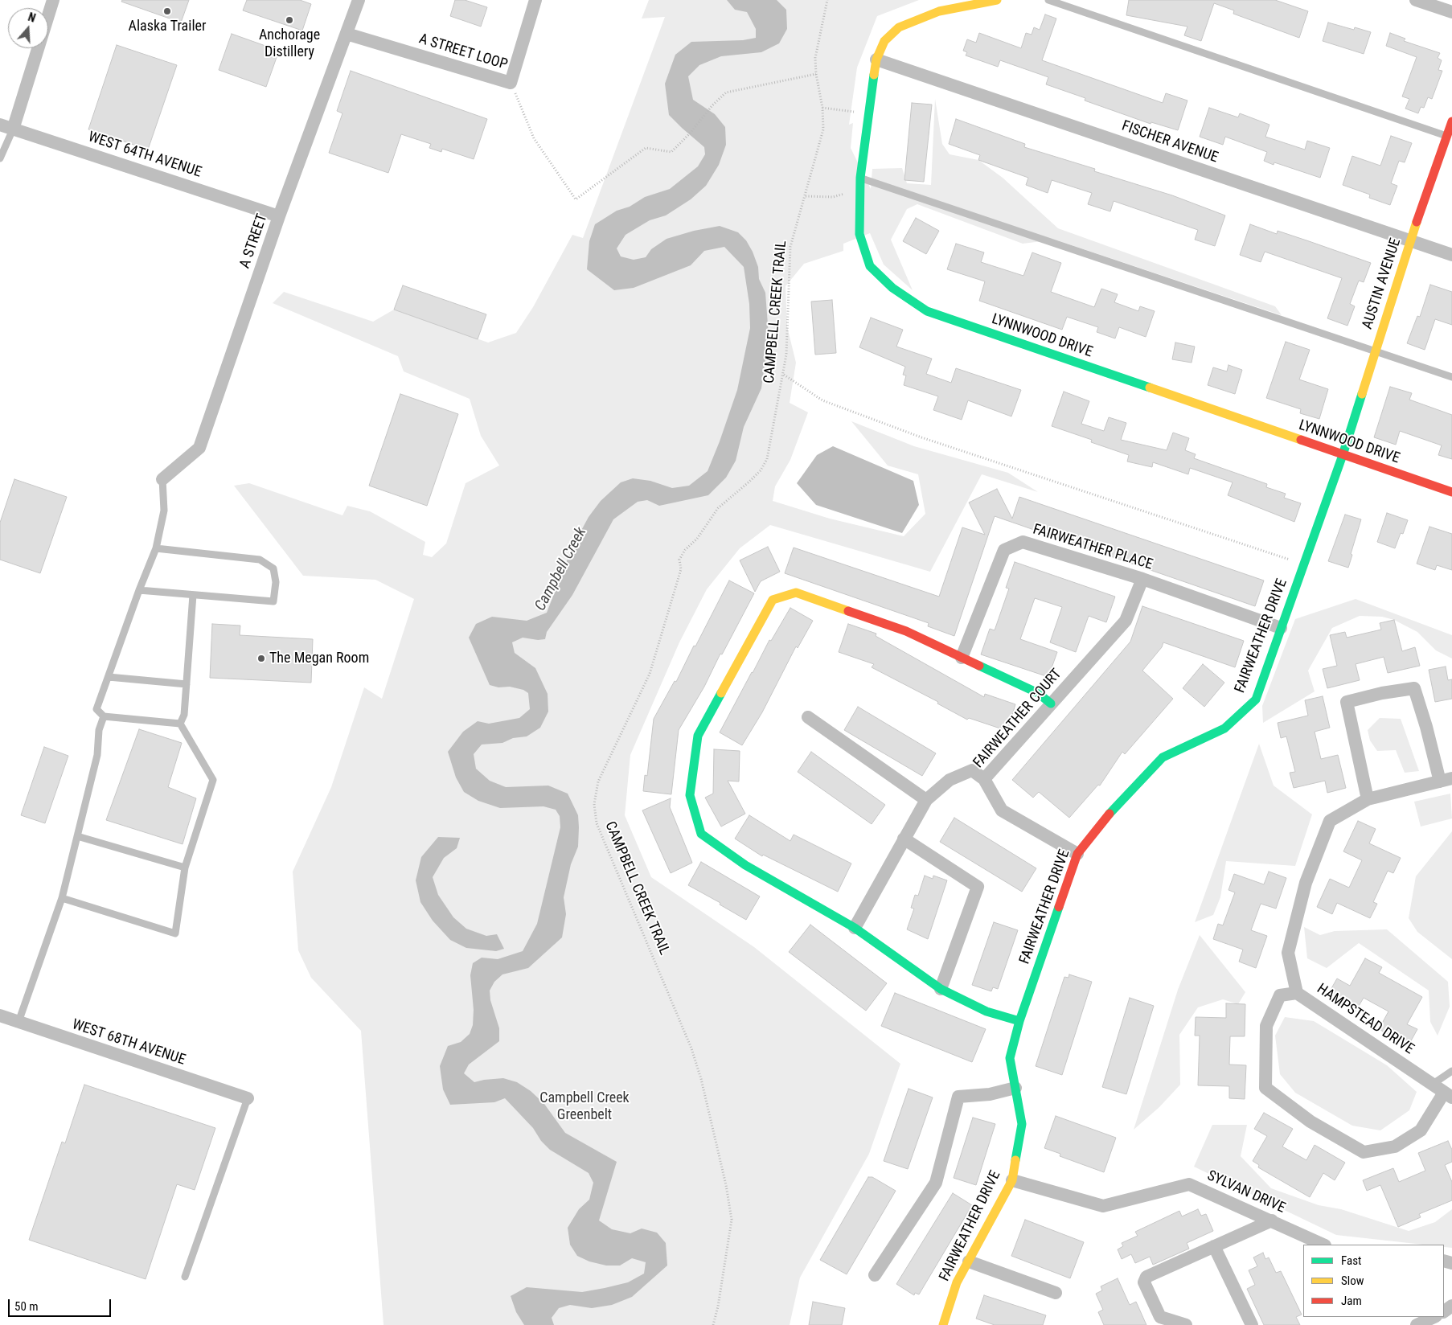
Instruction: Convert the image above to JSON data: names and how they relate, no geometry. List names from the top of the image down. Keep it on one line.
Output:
{"streets":{"street":["A STREET LOOP","FISCHER AVENUE","WEST 64TH AVENUE","A STREET","AUSTIN AVENUE","LYNNWOOD DRIVE","FAIRWEATHER PLACE","FAIRWEATHER DRIVE","FAIRWEATHER COURT","HAMPSTEAD DRIVE","WEST 68TH AVENUE","SYLVAN DRIVE"],"path":["CAMPBELL CREEK TRAIL"]},"crossings":[["A STREET LOOP","A STREET"],["FISCHER AVENUE","AUSTIN AVENUE"],["FISCHER AVENUE","LYNNWOOD DRIVE"],["WEST 64TH AVENUE","A STREET"],["AUSTIN AVENUE","LYNNWOOD DRIVE"],["AUSTIN AVENUE","FAIRWEATHER DRIVE"],["LYNNWOOD DRIVE","FAIRWEATHER DRIVE"],["FAIRWEATHER PLACE","FAIRWEATHER DRIVE"],["FAIRWEATHER PLACE","FAIRWEATHER COURT"],["FAIRWEATHER DRIVE","FAIRWEATHER COURT"],["FAIRWEATHER DRIVE","SYLVAN DRIVE"]],"water":["Campbell Creek"],"parks":["Campbell Creek Greenbelt"],"places":["Alaska Trailer","Anchorage Distillery","The Megan Room"],"legend":["Fast","Slow","Jam"],"scale_bar":"50 m","north":"top"}
